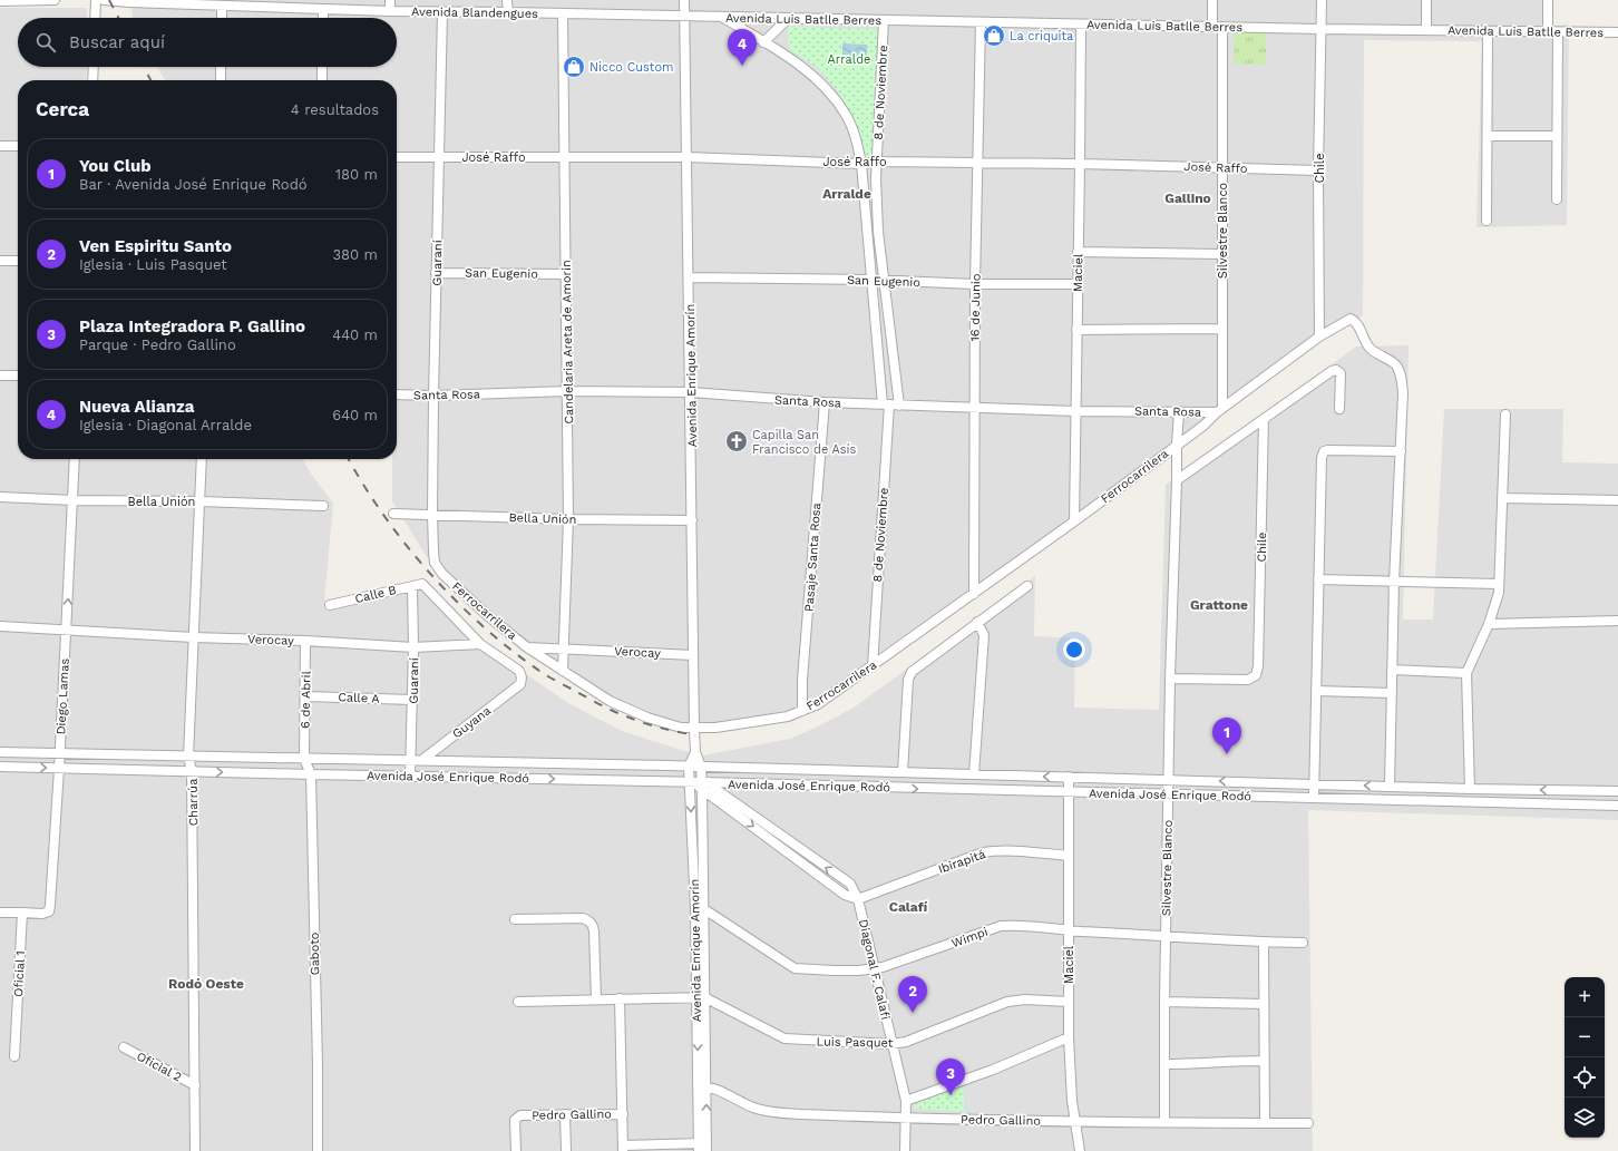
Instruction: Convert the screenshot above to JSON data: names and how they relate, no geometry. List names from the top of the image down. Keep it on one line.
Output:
{"streets":{"street":["Avenida Blandengues","Avenida Luis Batlle Berres","8 de Noviembre","José Raffo","Chile","Silvestre Blanco","Guaraní","San Eugenio","Maciel","16 de Junio","Candelaria Areta de Amorín","Avenida Enrique Amorín","Santa Rosa","Ferrocarrilera","Bella Unión","Pasaje Santa Rosa","Calle B","Verocay","Diego Lamas","Calle A","6 de Abril","Guyana","Avenida José Enrique Rodó","Charrúa","Ibirapitá","Wimpi","Gaboto","Diagonal F. Calafi","Oficial 1","Luis Pasquet","Oficial 2","Pedro Gallino"]},"crossings":[["Avenida Blandengues","Avenida Luis Batlle Berres"],["Avenida Blandengues","Guaraní"],["Avenida Blandengues","Candelaria Areta de Amorín"],["Avenida Blandengues","Avenida Enrique Amorín"],["Avenida Luis Batlle Berres","8 de Noviembre"],["Avenida Luis Batlle Berres","Chile"],["Avenida Luis Batlle Berres","Silvestre Blanco"],["Avenida Luis Batlle Berres","Maciel"],["Avenida Luis Batlle Berres","16 de Junio"],["Avenida Luis Batlle Berres","Avenida Enrique Amorín"],["8 de Noviembre","José Raffo"],["8 de Noviembre","San Eugenio"],["8 de Noviembre","Santa Rosa"],["8 de Noviembre","Ferrocarrilera"],["José Raffo","Chile"],["José Raffo","Silvestre Blanco"],["José Raffo","Guaraní"],["José Raffo","Maciel"],["José Raffo","16 de Junio"],["José Raffo","Candelaria Areta de Amorín"],["José Raffo","Avenida Enrique Amorín"],["Chile","Silvestre Blanco"],["Chile","Ferrocarrilera"],["Silvestre Blanco","Santa Rosa"],["Silvestre Blanco","Ferrocarrilera"],["Silvestre Blanco","Avenida José Enrique Rodó"],["Silvestre Blanco","Wimpi"],["Silvestre Blanco","Pedro Gallino"],["Guaraní","San Eugenio"],["Guaraní","Santa Rosa"],["Guaraní","Ferrocarrilera"],["Guaraní","Bella Unión"],["Guaraní","Calle B"],["Guaraní","Verocay"],["Guaraní","Calle A"],["Guaraní","Avenida José Enrique Rodó"],["San Eugenio","Maciel"],["San Eugenio","16 de Junio"],["San Eugenio","Candelaria Areta de Amorín"],["San Eugenio","Avenida Enrique Amorín"],["Maciel","Santa Rosa"],["Maciel","Ferrocarrilera"],["Maciel","Avenida José Enrique Rodó"],["Maciel","Ibirapitá"],["Maciel","Wimpi"],["Maciel","Luis Pasquet"],["Maciel","Pedro Gallino"],["16 de Junio","Santa Rosa"],["16 de Junio","Ferrocarrilera"],["Candelaria Areta de Amorín","Santa Rosa"],["Candelaria Areta de Amorín","Ferrocarrilera"],["Candelaria Areta de Amorín","Bella Unión"],["Candelaria Areta de Amorín","Verocay"],["Avenida Enrique Amorín","Santa Rosa"],["Avenida Enrique Amorín","Ferrocarrilera"],["Avenida Enrique Amorín","Bella Unión"],["Avenida Enrique Amorín","Verocay"],["Avenida Enrique Amorín","Avenida José Enrique Rodó"],["Avenida Enrique Amorín","Wimpi"],["Avenida Enrique Amorín","Luis Pasquet"],["Avenida Enrique Amorín","Pedro Gallino"],["Santa Rosa","Ferrocarrilera"],["Santa Rosa","Pasaje Santa Rosa"],["Ferrocarrilera","Bella Unión"],["Ferrocarrilera","Pasaje Santa Rosa"],["Ferrocarrilera","Verocay"],["Bella Unión","Diego Lamas"],["Bella Unión","Charrúa"],["Calle B","Verocay"],["Calle B","Guyana"],["Verocay","Diego Lamas"],["Verocay","6 de Abril"],["Verocay","Guyana"],["Verocay","Charrúa"],["Diego Lamas","Avenida José Enrique Rodó"],["Diego Lamas","Oficial 1"],["Calle A","6 de Abril"],["6 de Abril","Avenida José Enrique Rodó"],["6 de Abril","Gaboto"],["Guyana","Avenida José Enrique Rodó"],["Avenida José Enrique Rodó","Charrúa"],["Avenida José Enrique Rodó","Gaboto"],["Charrúa","Oficial 2"],["Ibirapitá","Diagonal F. Calafi"],["Wimpi","Diagonal F. Calafi"],["Diagonal F. Calafi","Luis Pasquet"],["Diagonal F. Calafi","Pedro Gallino"]],"districts":["Arralde","Gallino","Grattone","Calafí","Rodó Oeste"],"parks":["Arralde"],"places":{"shop":["La criquita","Nicco Custom"],"church":["Capilla San Francisco de Asís"]},"page":{"search":"Buscar aquí","pins":["4","1","2","3"],"heading":["Cerca","4 resultados"],"list":[{"mark":"1","name":"You Club","note":"Bar · Avenida José Enrique Rodó","value":"180 m"},{"mark":"2","name":"Ven Espiritu Santo","note":"Iglesia · Luis Pasquet","value":"380 m"},{"mark":"3","name":"Plaza Integradora P. Gallino","note":"Parque · Pedro Gallino","value":"440 m"},{"mark":"4","name":"Nueva Alianza","note":"Iglesia · Diagonal Arralde","value":"640 m"}],"map_buttons":["+","−"]}}
